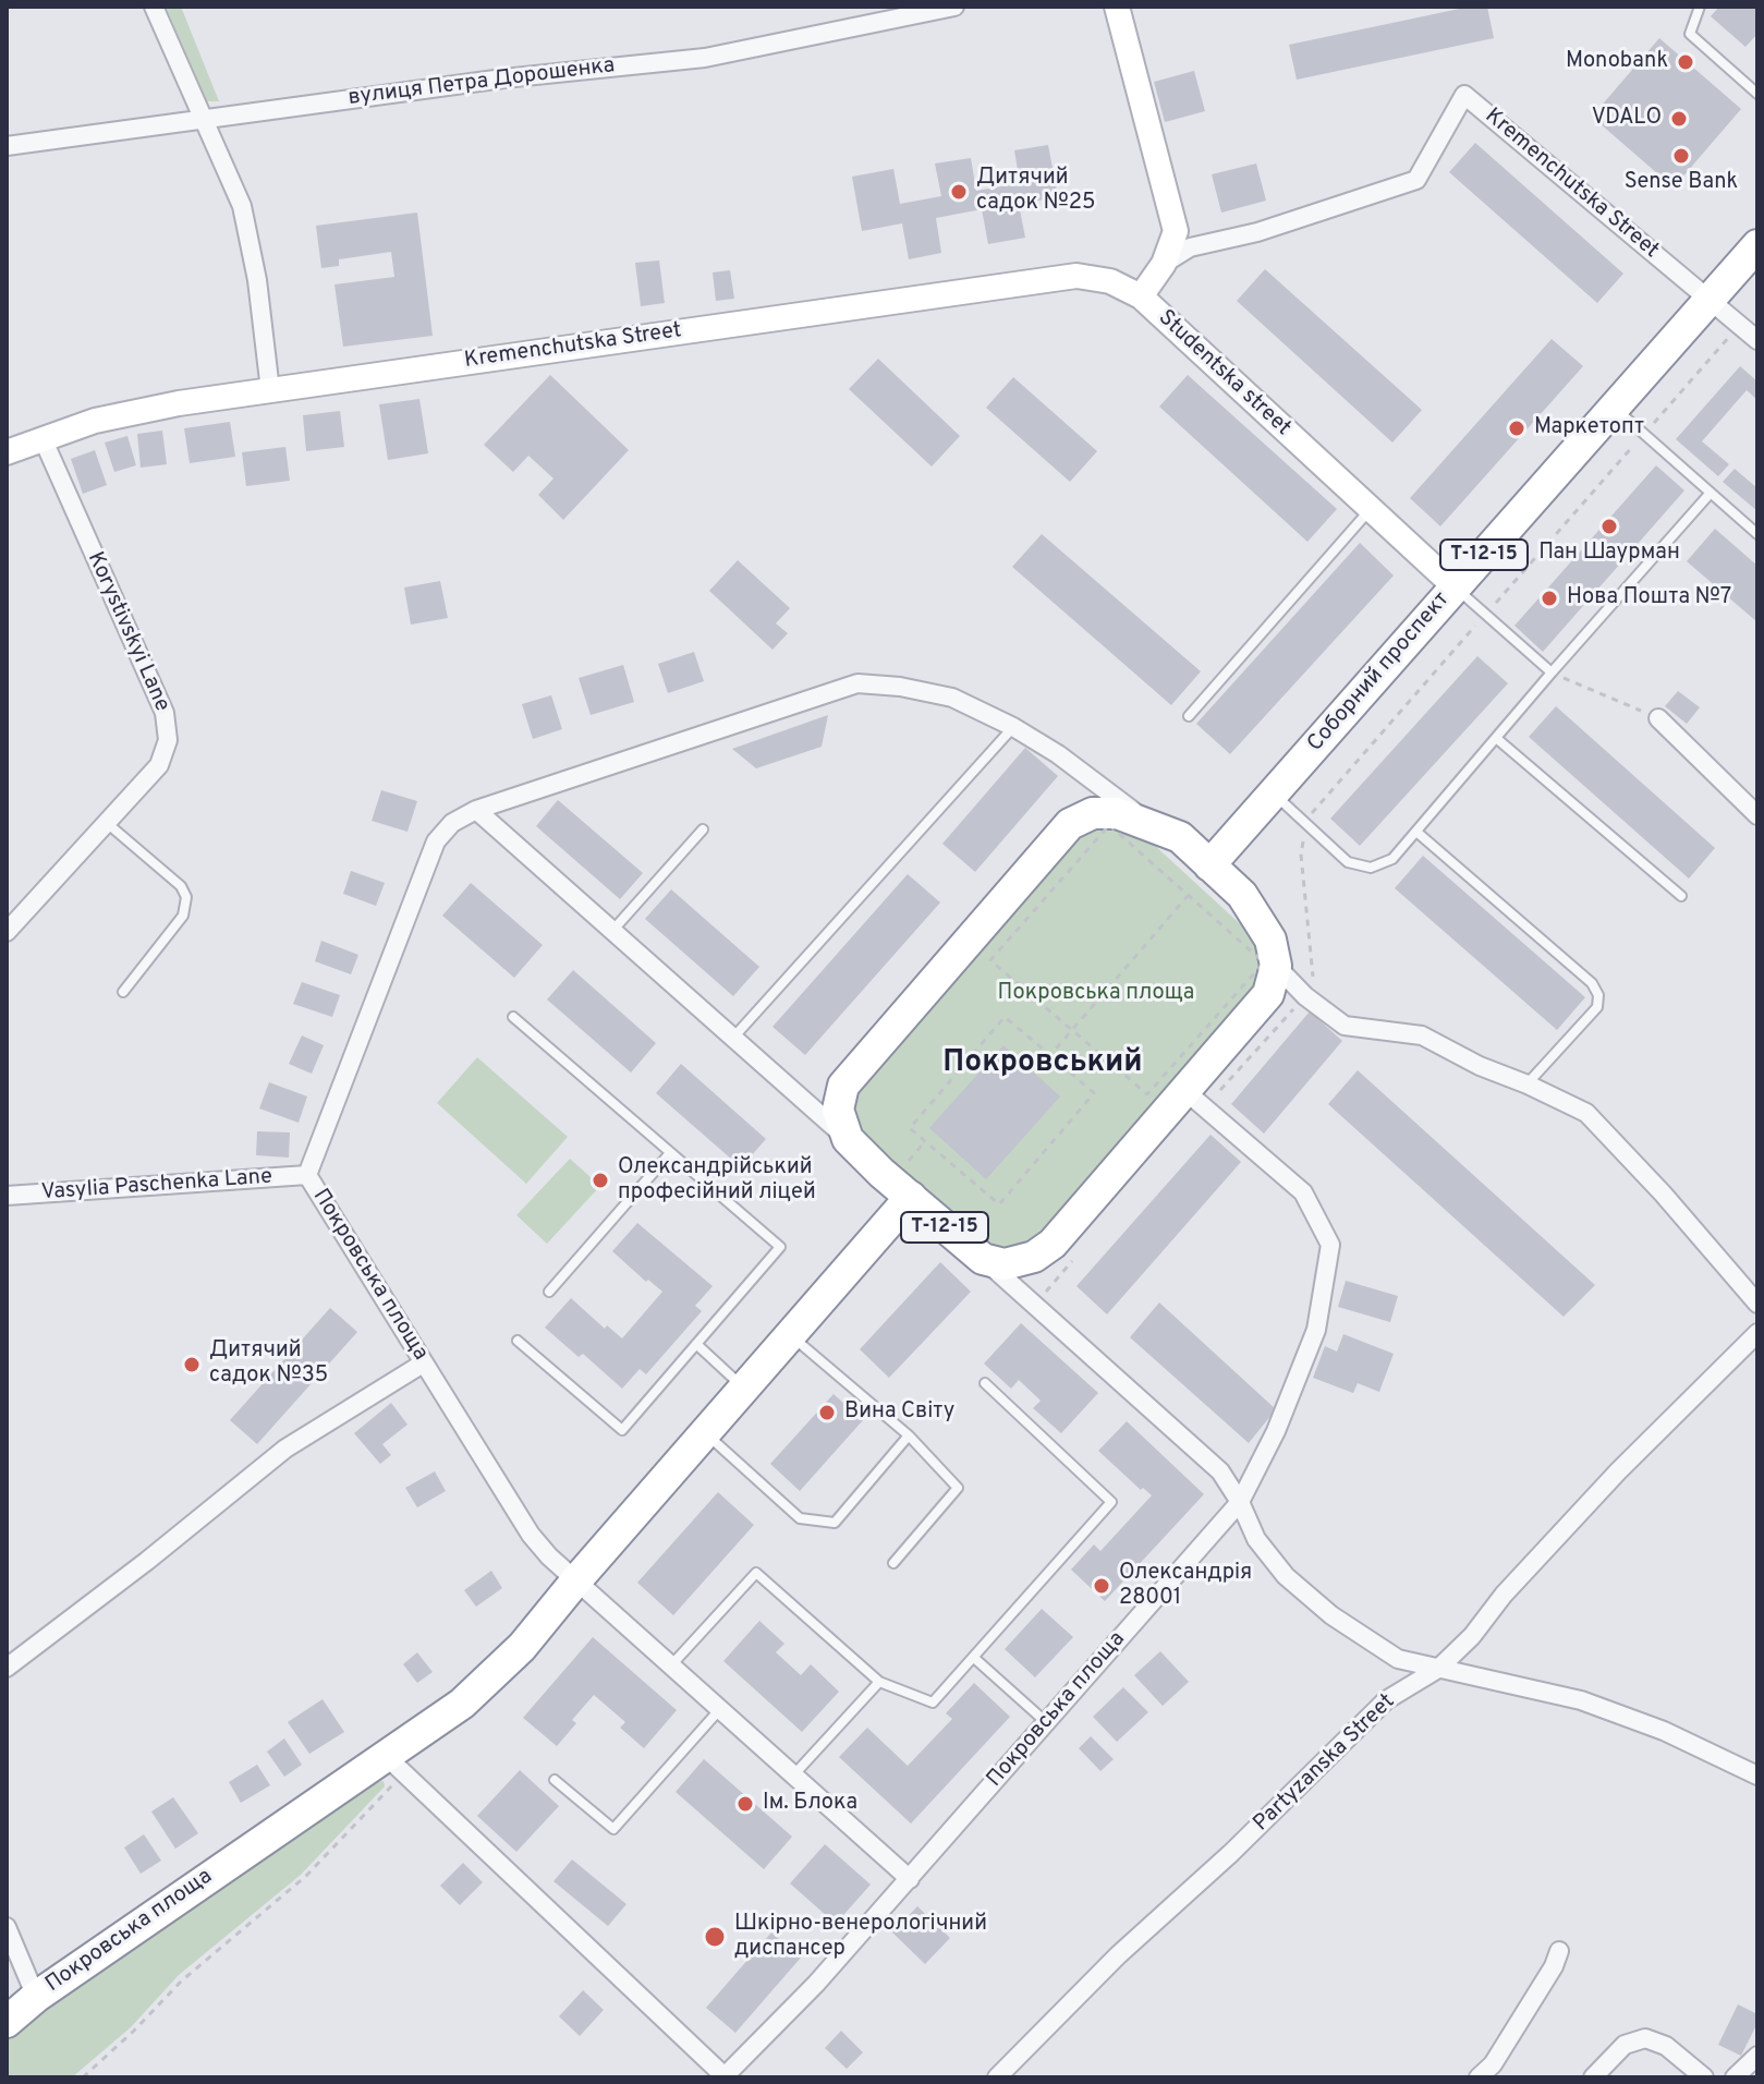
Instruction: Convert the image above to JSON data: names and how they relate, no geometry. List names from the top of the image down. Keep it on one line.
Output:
{"streets":{"highway":["Т-12-15","Соборний проспект","Покровська площа"],"street":["вулиця Петра Дорошенка","Kremenchutska Street","Studentska street","Korystivskyi Lane","Vasylia Paschenka Lane","Partyzanska Street"]},"crossings":[["Kremenchutska Street","Studentska street"],["Kremenchutska Street","Korystivskyi Lane"],["Kremenchutska Street","Соборний проспект"],["Studentska street","Соборний проспект"],["Т-12-15","Покровська площа"],["Соборний проспект","Покровська площа"],["Vasylia Paschenka Lane","Покровська площа"]],"districts":["Покровський"],"parks":["Покровська площа"],"places":["Monobank","VDALO","Sense Bank","Дитячий садок №25","Маркетопт","Пан Шаурман","Нова Пошта №7","Олександрійський професійний ліцей","Дитячий садок №35","Вина Світу","Олександрія 28001","Ім. Блока","Шкірно-венерологічний диспансер"]}
